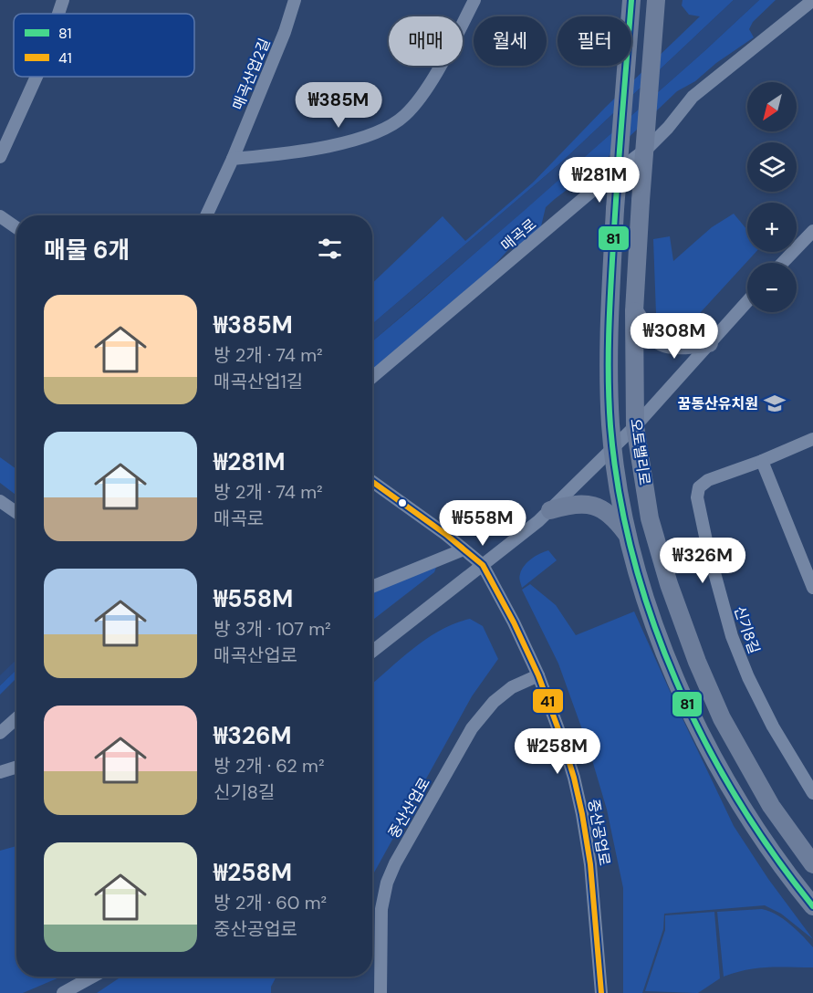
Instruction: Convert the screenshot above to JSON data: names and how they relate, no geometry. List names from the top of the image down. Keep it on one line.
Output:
{"streets":{"highway":["오토밸리로"],"street":["매곡산업2길","매곡로","신기8길","중산산업로","중산공업로"]},"crossings":[["중산산업로","중산공업로"]],"places":{"school or university":["꿈동산유치원"]},"lines":["transit line 81","transit line 41"],"legend":["81","41"],"north":"bottom left","page":{"chip":["매매","월세","필터"],"map_buttons":["+","−"],"price":["₩385M","₩281M","₩308M","₩558M","₩326M","₩258M"],"heading":"매물 6개","list":[{"name":"₩385M","note":"방 2개 · 74 m² · 매곡산업1길"},{"name":"₩281M","note":"방 2개 · 74 m² · 매곡로"},{"name":"₩558M","note":"방 3개 · 107 m² · 매곡산업로"},{"name":"₩326M","note":"방 2개 · 62 m² · 신기8길"},{"name":"₩258M","note":"방 2개 · 60 m² · 중산공업로"}]}}
